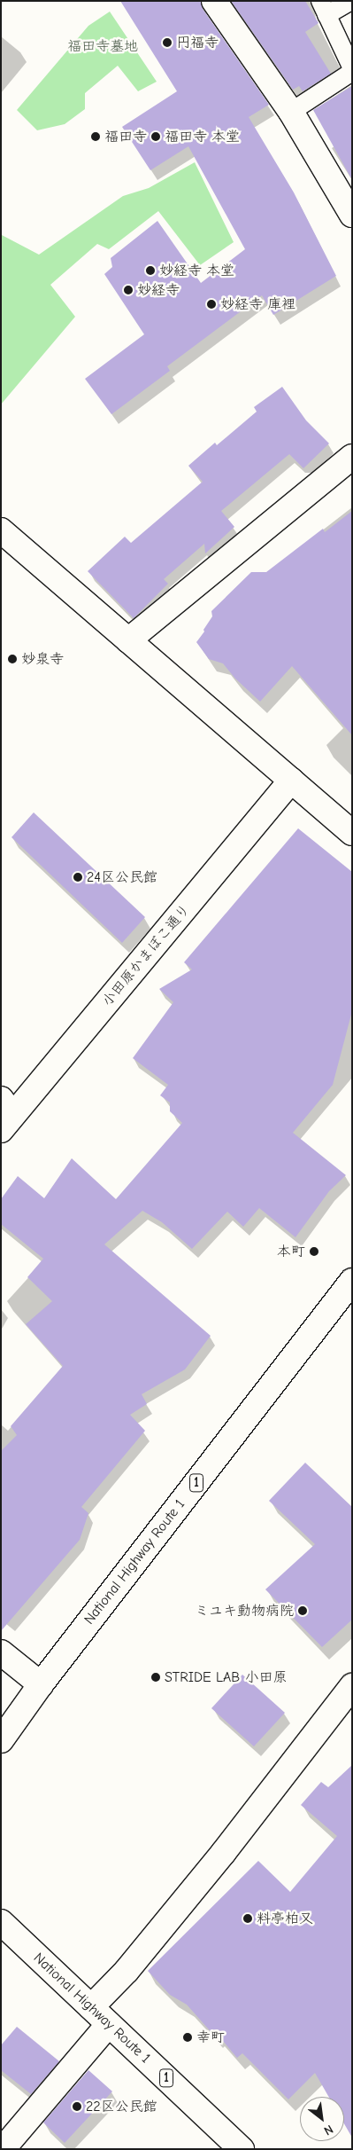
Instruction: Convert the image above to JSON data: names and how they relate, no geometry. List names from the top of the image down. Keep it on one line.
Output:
{"streets":{"main road":["小田原かまぼこ通り","1","National Highway Route 1"]},"parks":["福田寺墓地"],"places":["円福寺","福田寺","福田寺 本堂","妙経寺 本堂","妙経寺","妙経寺 庫裡","妙泉寺","24区公民館","本町","ミユキ動物病院","STRIDE LAB 小田原","料亭柏又","幸町","22区公民館"],"north":"bottom right"}
